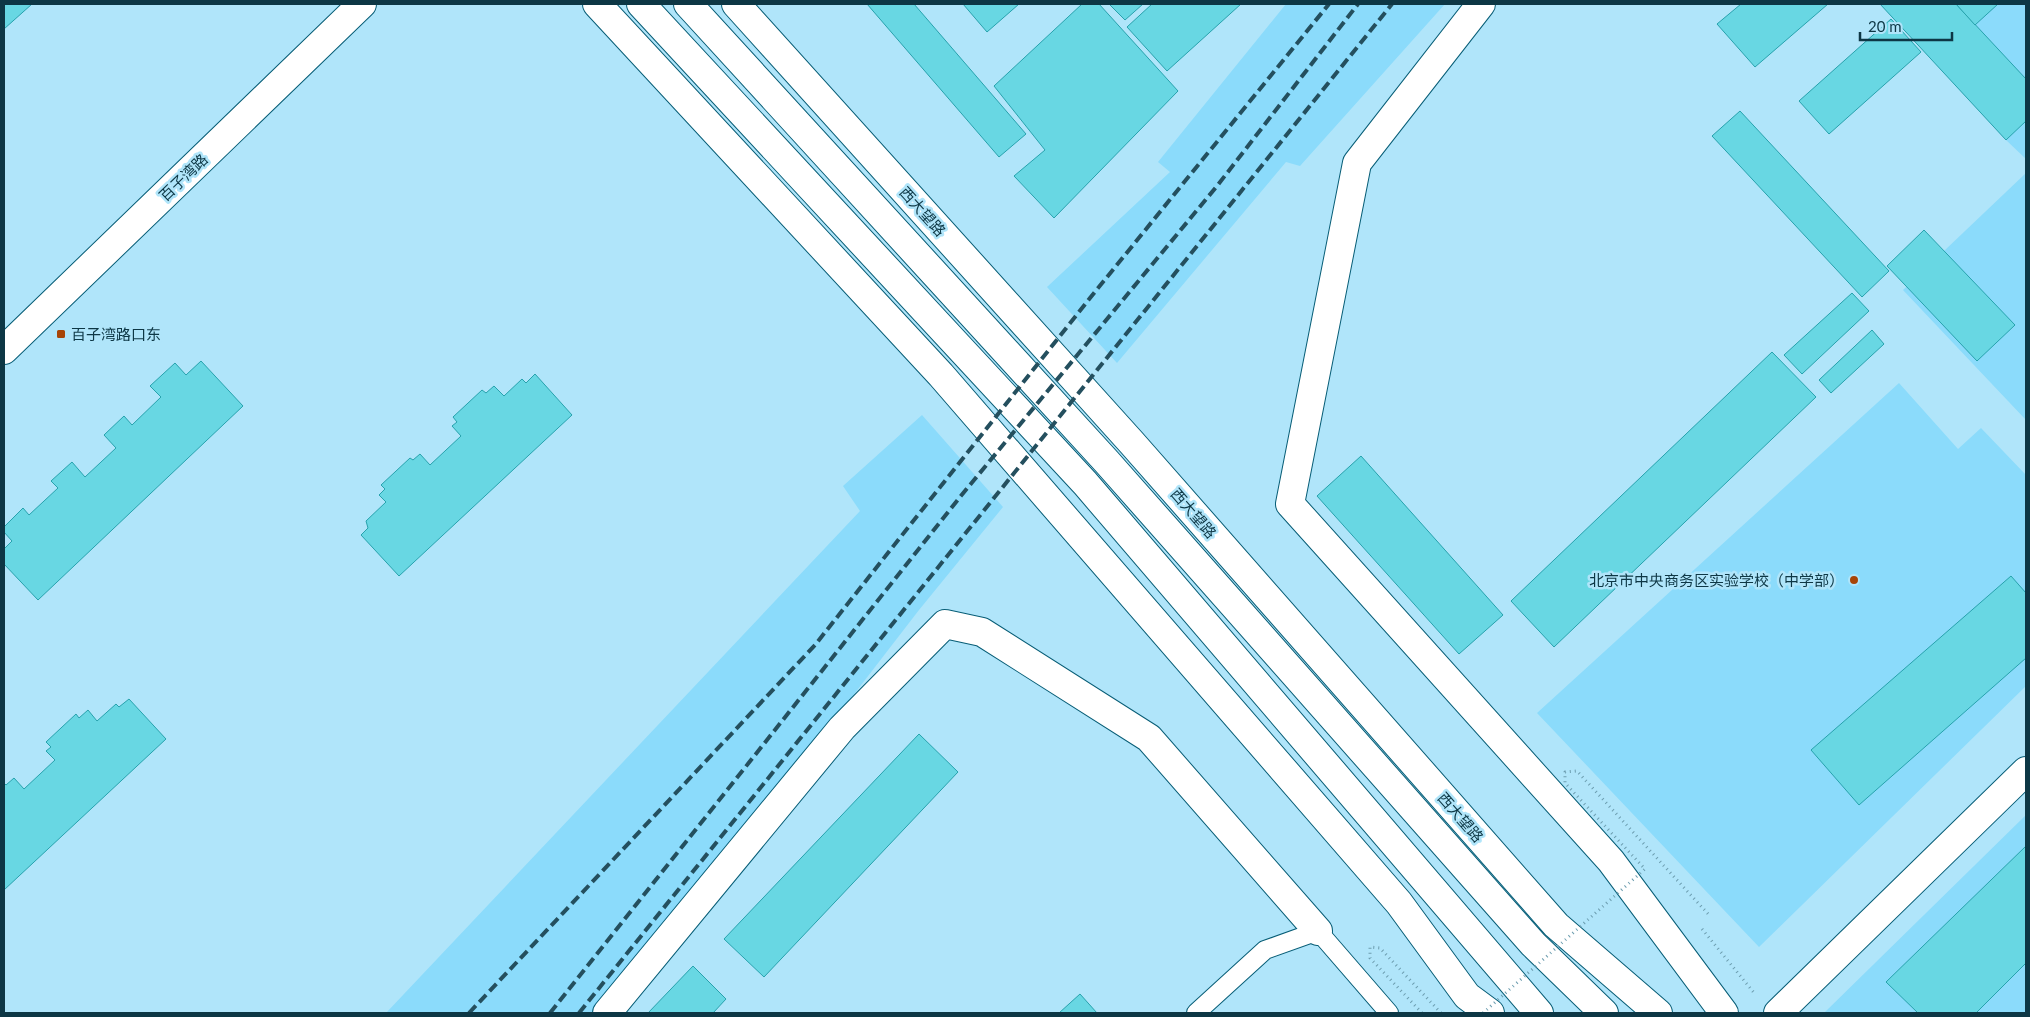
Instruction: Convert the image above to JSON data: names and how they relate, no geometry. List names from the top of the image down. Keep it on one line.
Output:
{"streets":{"street":["百子湾路","西大望路"]},"places":{"transit":["百子湾路口东"],"other":["北京市中央商务区实验学校（中学部）"]},"scale_bar":"20 m"}
